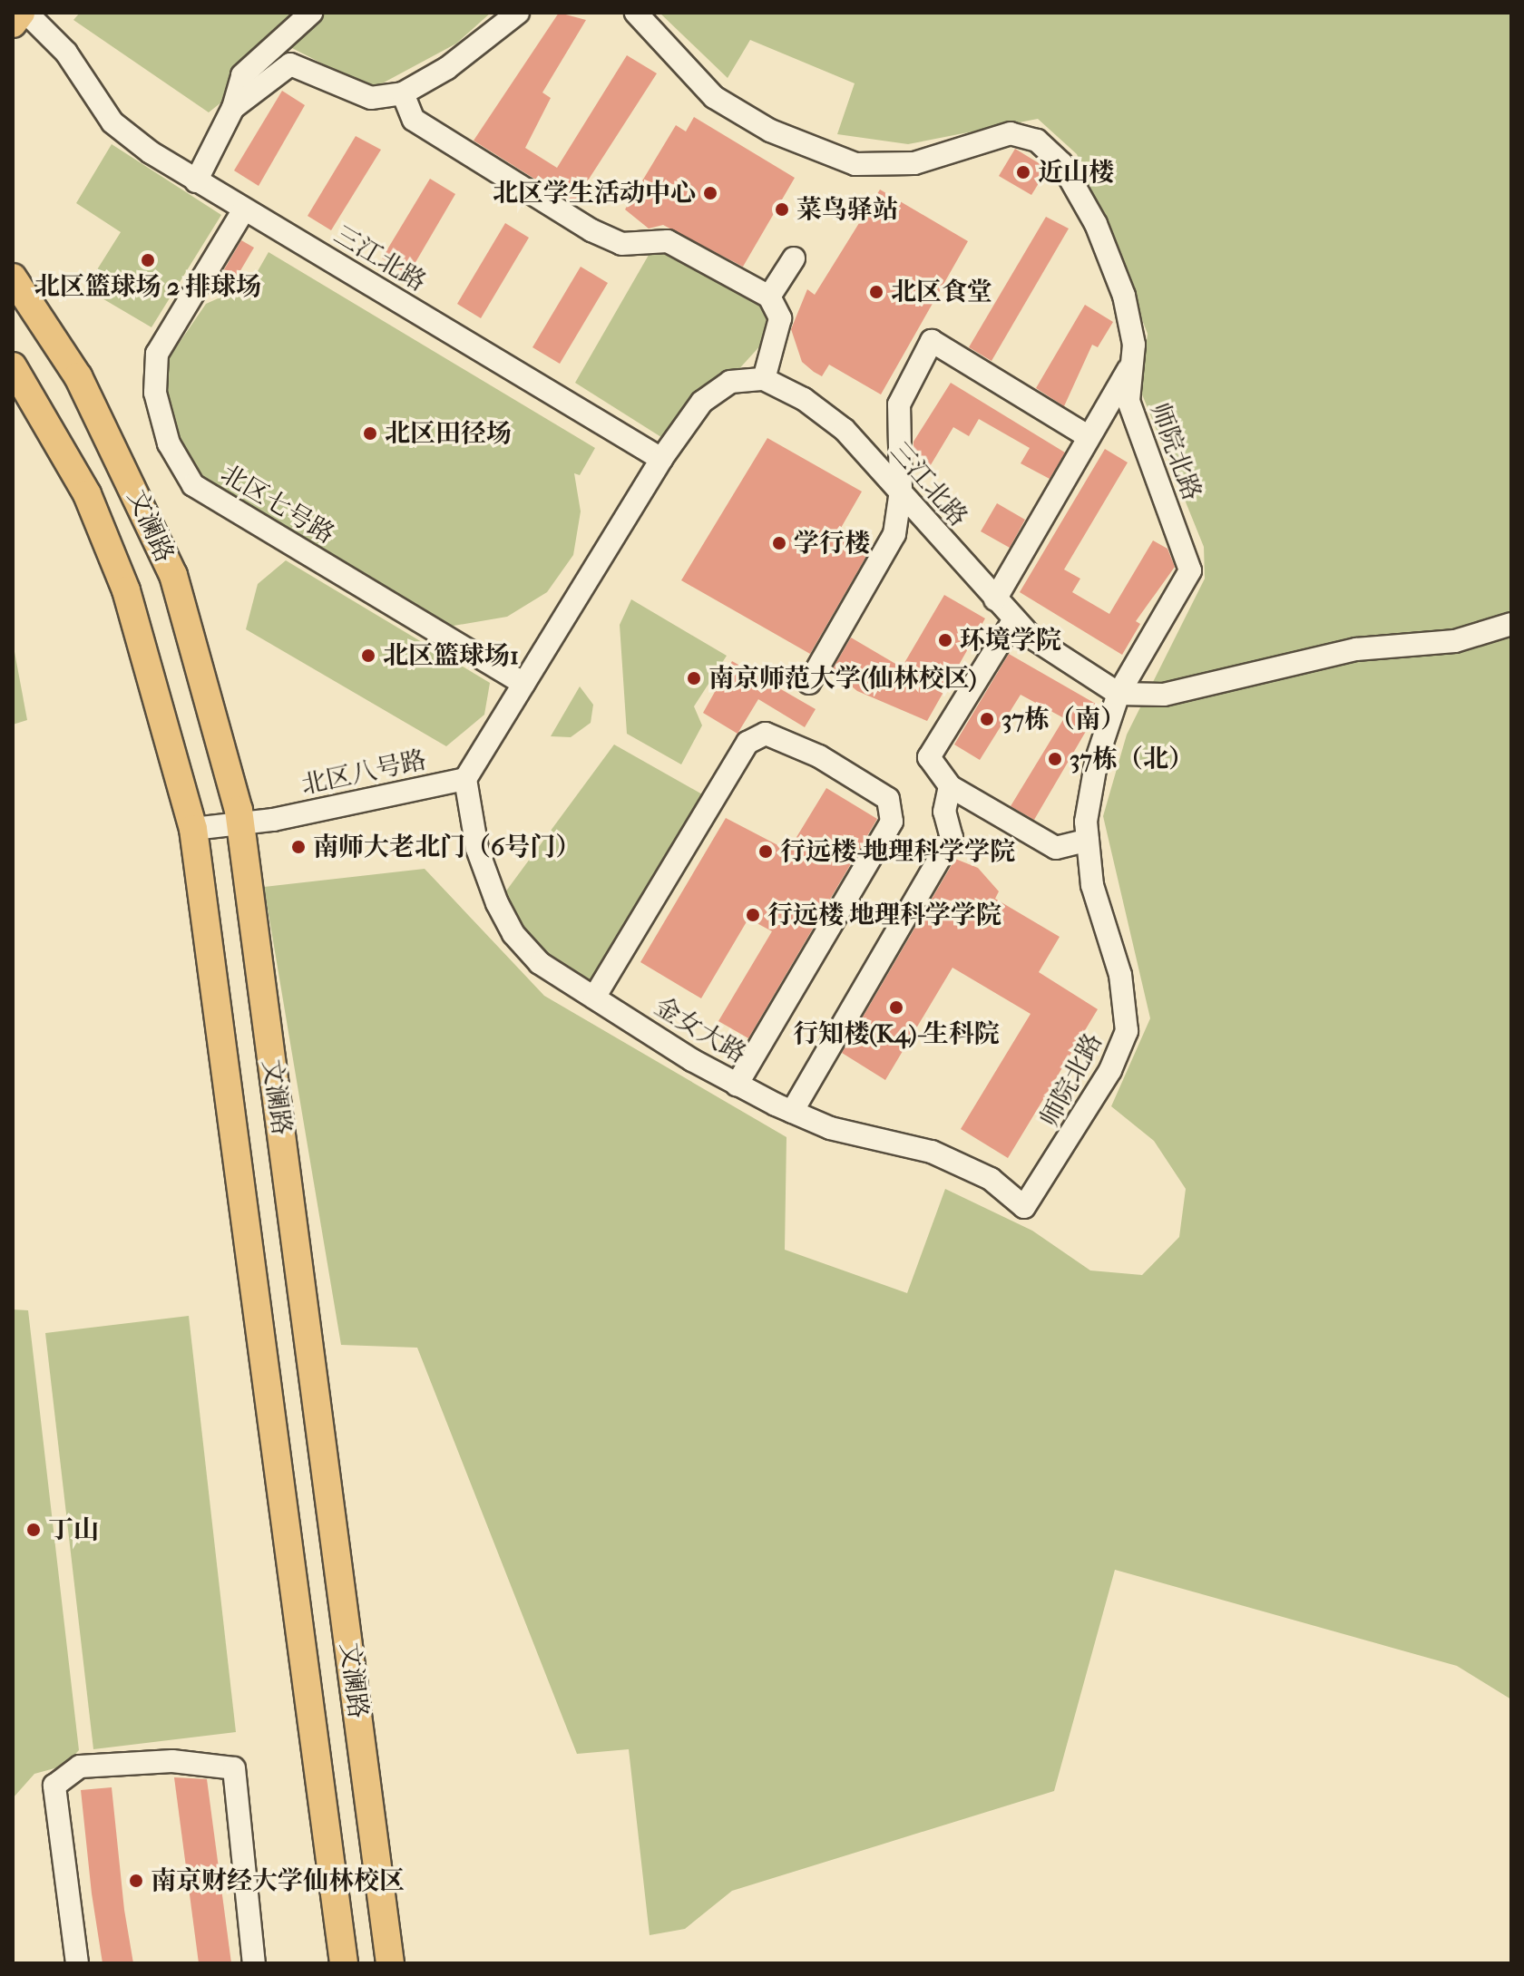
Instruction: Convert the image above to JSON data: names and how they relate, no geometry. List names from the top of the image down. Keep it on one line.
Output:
{"streets":{"main road":["文澜路"],"street":["三江北路","师院北路","北区七号路","北区八号路","金女大路"]},"crossings":[["三江北路","师院北路"],["三江北路","北区七号路"],["师院北路","金女大路"],["文澜路","北区八号路"],["北区八号路","金女大路"]],"places":["近山楼","北区学生活动中心","菜鸟驿站","北区篮球场 2 排球场","北区食堂","北区田径场","学行楼","环境学院","北区篮球场1","南京师范大学(仙林校区)","37栋（南）","37栋（北）","南师大老北门（6号门）","行远楼-地理科学学院","行远楼 地理科学学院","行知楼(K4)-生科院","丁山","南京财经大学仙林校区"]}
